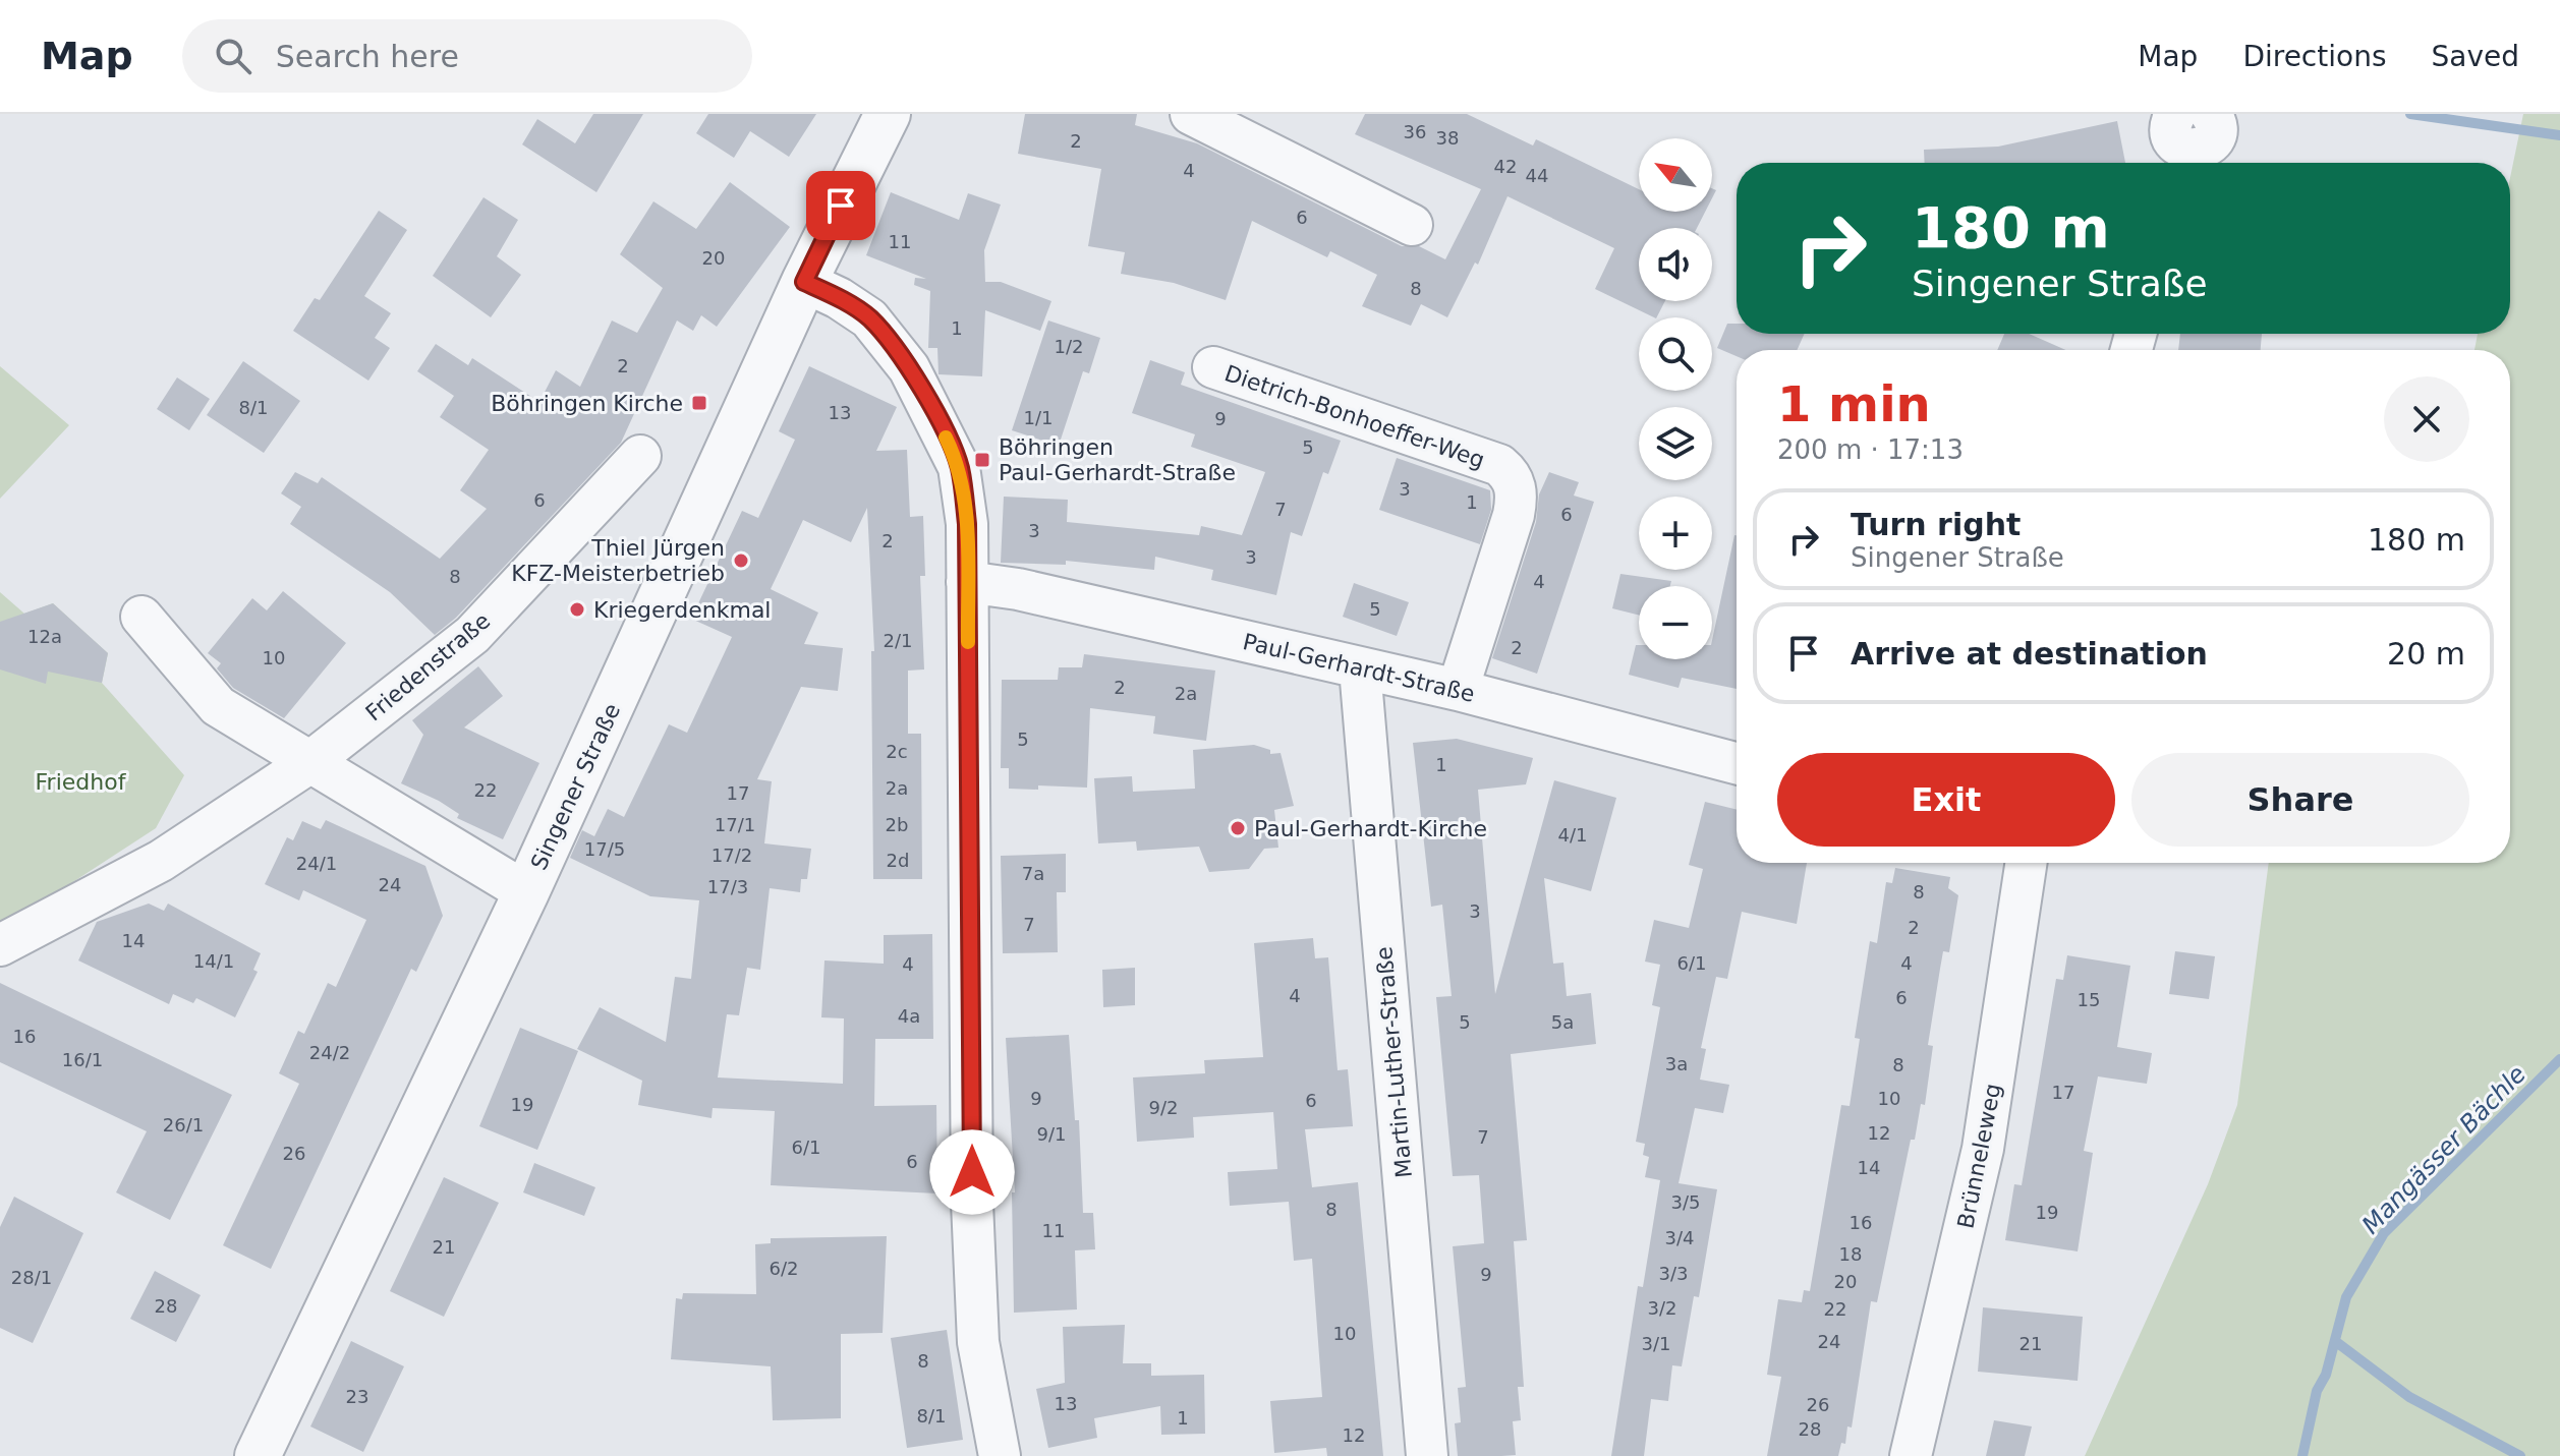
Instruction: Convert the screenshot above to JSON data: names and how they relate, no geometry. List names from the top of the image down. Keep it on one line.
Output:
{"streets":{"street":["Dietrich-Bonhoeffer-Weg","Friedenstraße","Paul-Gerhardt-Straße","Singener Straße","Martin-Luther-Straße","Brünneleweg"]},"crossings":[["Dietrich-Bonhoeffer-Weg","Paul-Gerhardt-Straße"],["Paul-Gerhardt-Straße","Martin-Luther-Straße"]],"water":["Mangässer Bächle"],"parks":["Friedhof"],"places":{"transit":["Böhringen Kirche","Böhringen Paul-Gerhardt-Straße"],"other":["Thiel Jürgen KFZ-Meisterbetrieb","Kriegerdenkmal","Paul-Gerhardt-Kirche"]},"house_numbers":["36","38","2","42","4","44","6","11","20","8","1","1/2","2","8/1","13","1/1","9","5","3","6","1","7","6","3","2","3","8","4","5","12a","2/1","2","10","2","2a","5","2c","1","2a","22","17","17/1","2b","4/1","17/5","17/2","2d","24/1","7a","24","17/3","8","3","7","2","14","14/1","6/1","4","4","4","6","15","4a","5","5a","16","24/2","16/1","3a","8","17","9","10","6","19","9/2","26/1","12","9/1","7","6/1","26","6","14","3/5","8","19","16","11","3/4","21","18","6/2","3/3","9","28/1","20","28","3/2","22","10","24","3/1","21","8","23","13","26","8/1","1","28","12"],"north":"top left","page":{"header":"Map","search":"Search here","nav":["Map","Directions","Saved"],"map_buttons":["+","−"],"turn":["180 m","Singener Straße"],"heading":["1 min","200 m · 17:13"],"list":[{"name":"Turn right","note":"Singener Straße","value":"180 m"},{"name":"Arrive at destination","value":"20 m"}],"buttons":["Exit","Share"]}}
